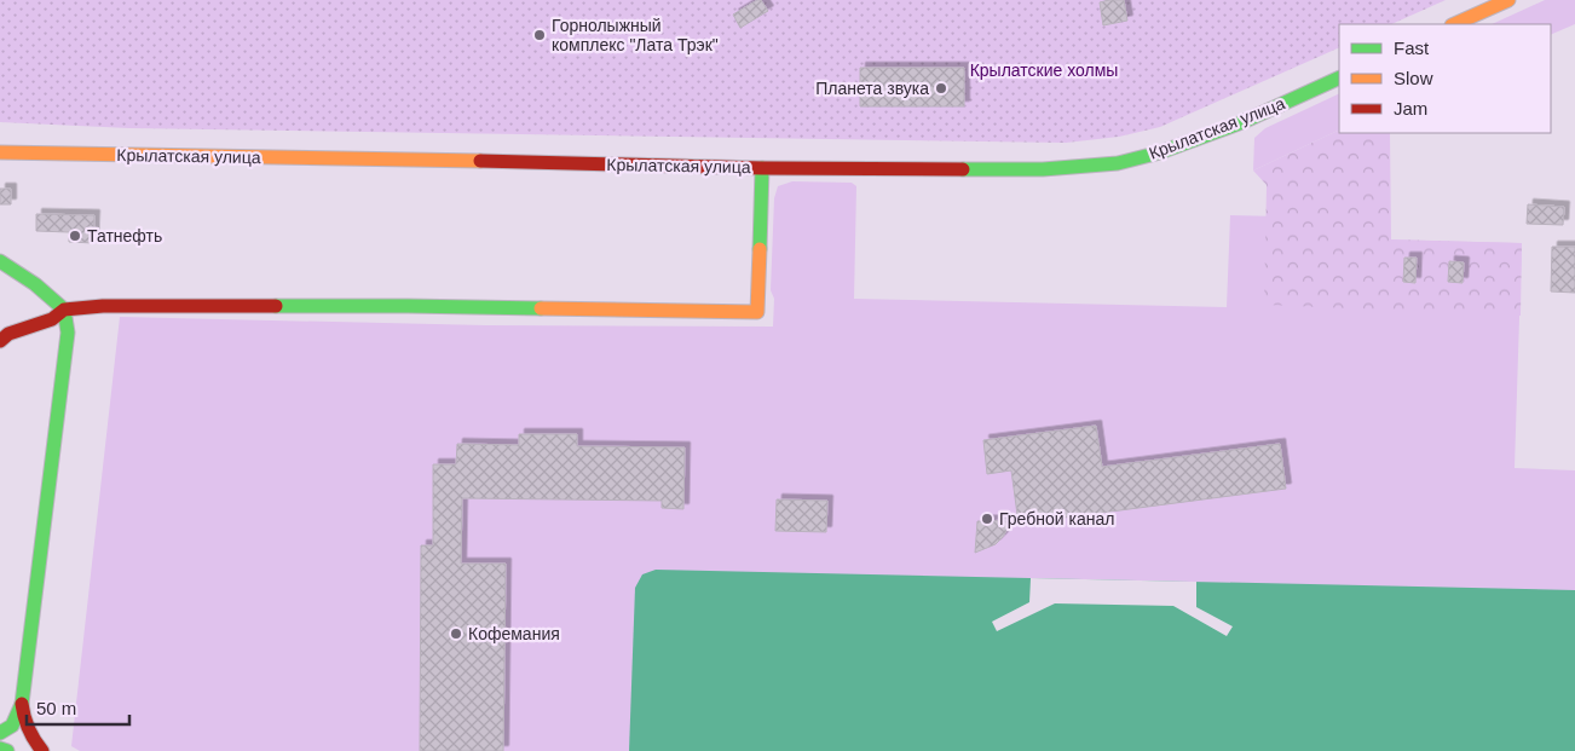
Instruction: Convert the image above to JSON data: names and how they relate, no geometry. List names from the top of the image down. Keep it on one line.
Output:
{"streets":{"street":["Крылатская улица"]},"parks":["Крылатские холмы"],"places":["Горнолыжный комплекс \"Лата Трэк\"","Планета звука","Татнефть","Гребной канал","Кофемания"],"legend":["Fast","Slow","Jam"],"scale_bar":"50 m"}
